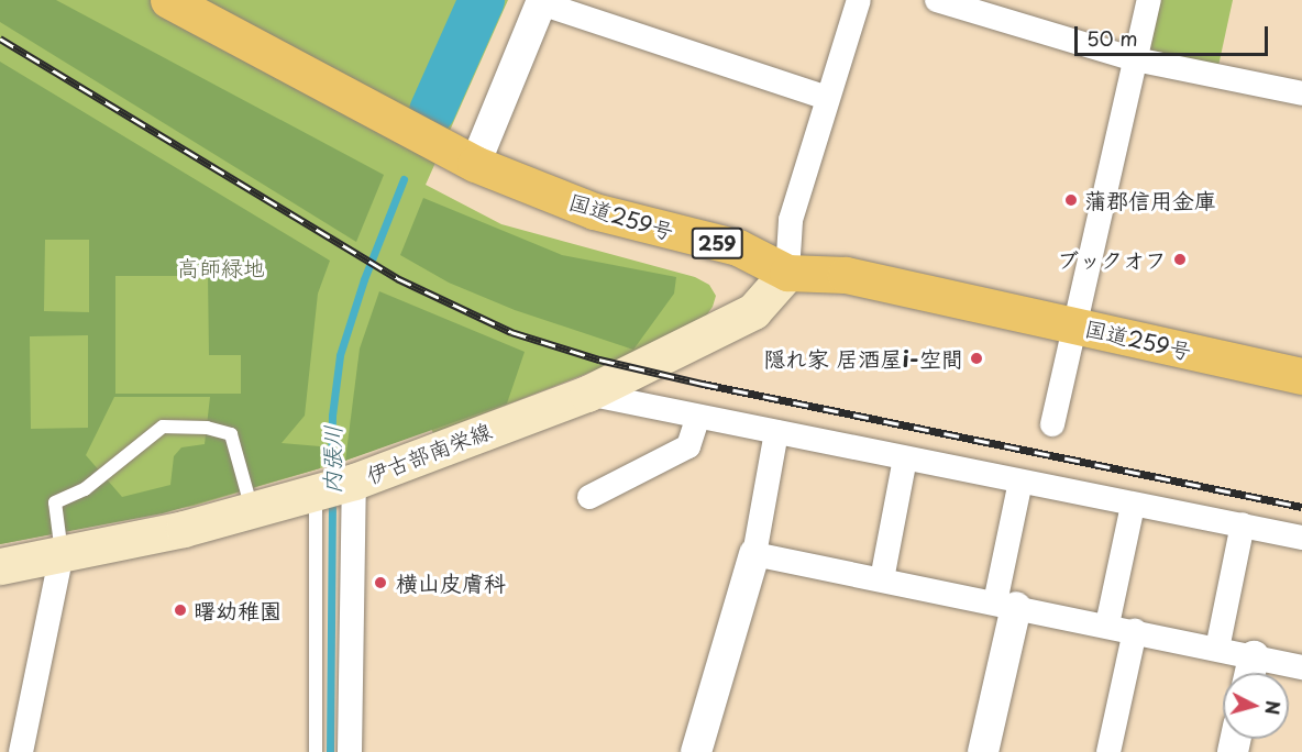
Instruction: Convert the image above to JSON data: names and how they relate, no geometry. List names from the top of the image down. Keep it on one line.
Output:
{"streets":{"highway":["国道259号","259"],"main road":["伊古部南栄線"]},"crossings":[["国道259号","伊古部南栄線"]],"water":["内張川"],"parks":["高師緑地"],"places":["蒲郡信用金庫","ブックオフ","隠れ家 居酒屋i-空間","横山皮膚科","曙幼稚園"],"scale_bar":"50 m","north":"right"}
